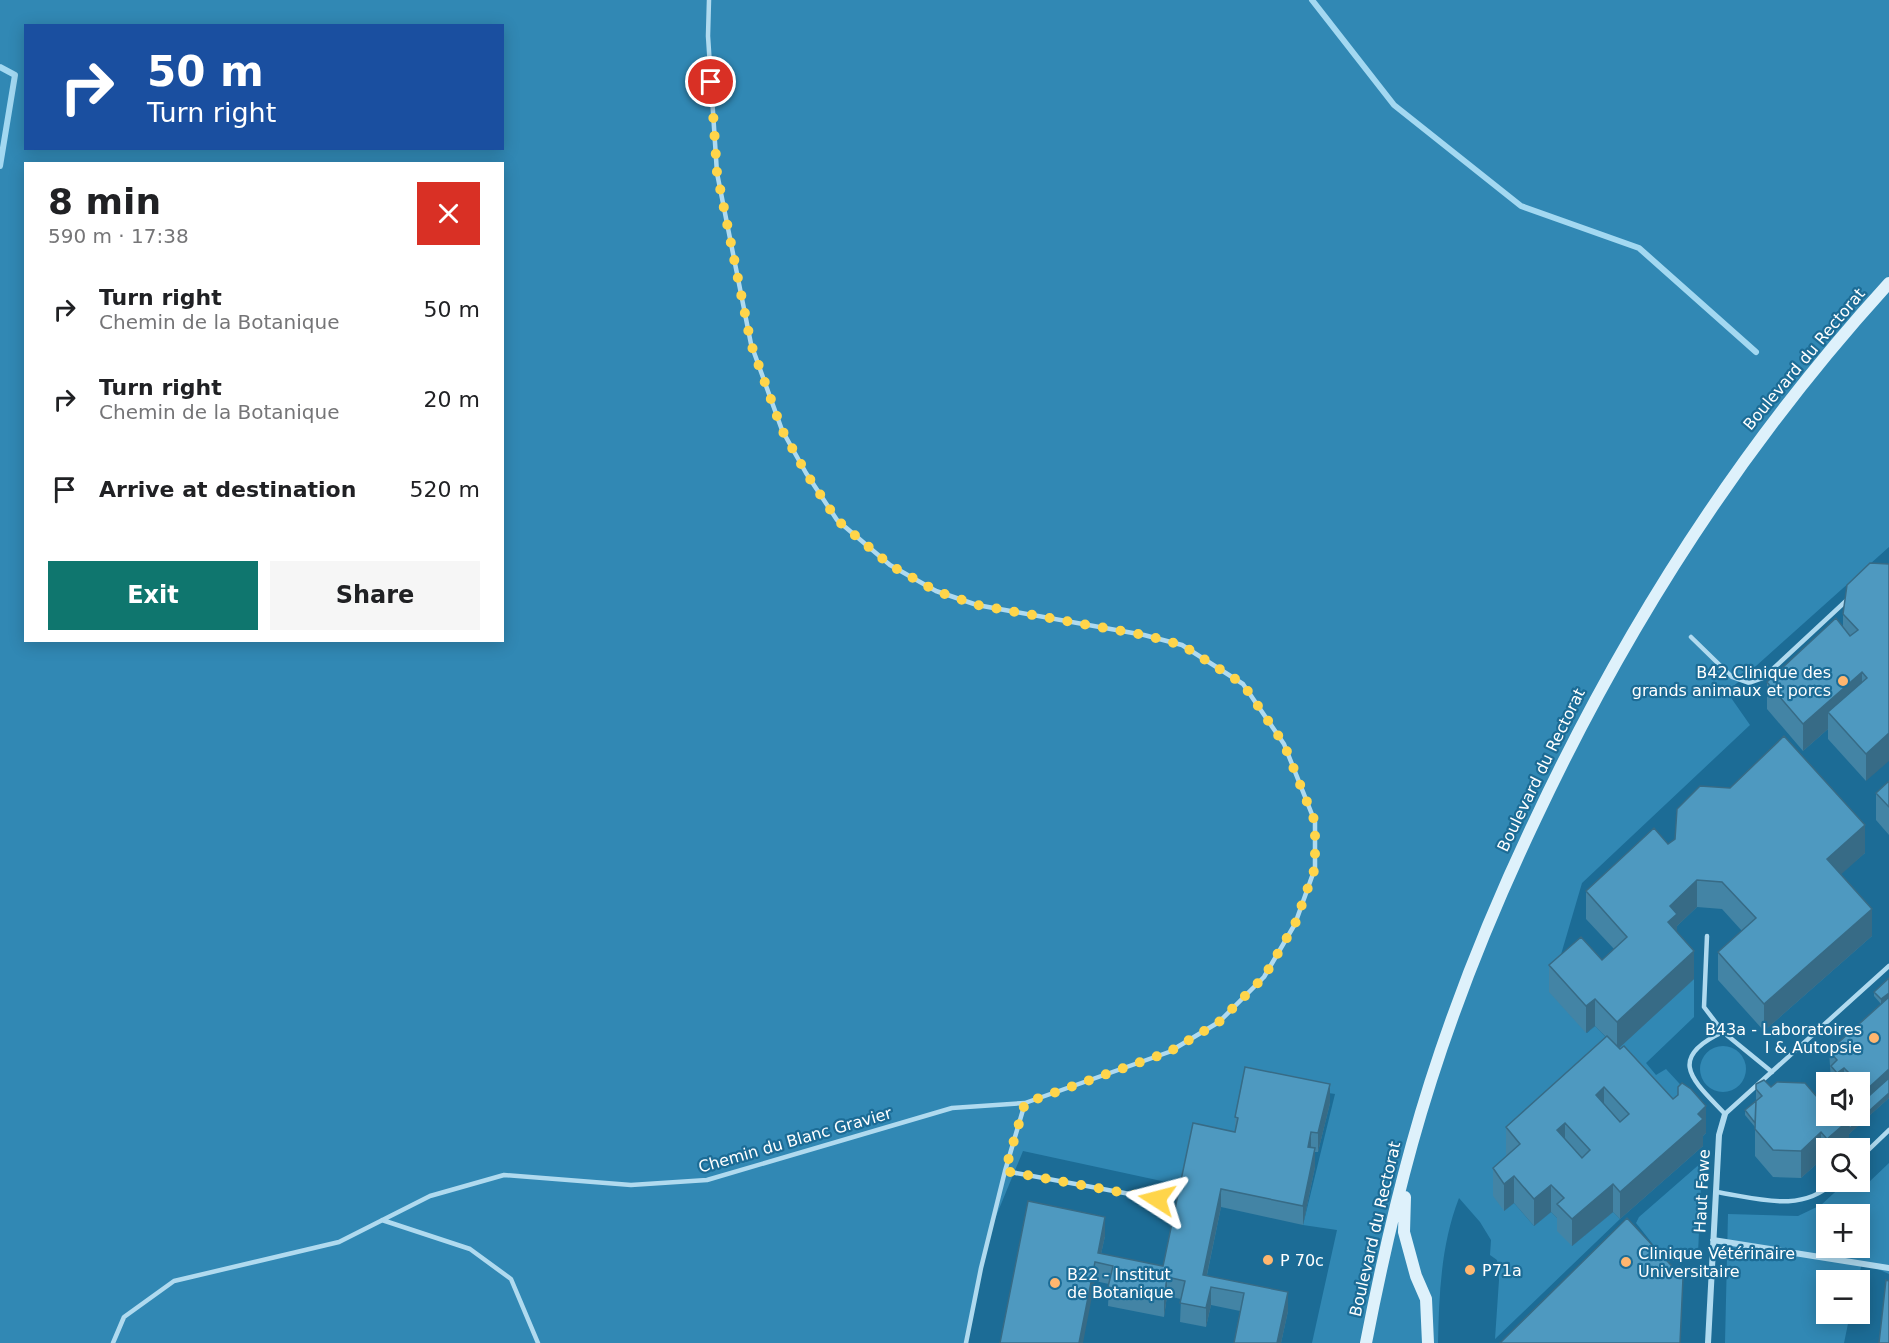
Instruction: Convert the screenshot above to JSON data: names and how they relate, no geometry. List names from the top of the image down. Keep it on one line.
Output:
{"streets":{"main road":["Boulevard du Rectorat"],"street":["Haut Fawe"],"lane":["Chemin du Blanc Gravier"]},"places":["B42 Clinique des grands animaux et porcs","B43a - Laboratoires I & Autopsie","P 70c","Clinique Vétérinaire Universitaire","P71a","B22 - Institut de Botanique"],"page":{"turn":["50 m","Turn right"],"heading":["8 min","590 m · 17:38"],"list":[{"name":"Turn right","note":"Chemin de la Botanique","value":"50 m"},{"name":"Turn right","note":"Chemin de la Botanique","value":"20 m"},{"name":"Arrive at destination","value":"520 m"}],"buttons":["Exit","Share"],"map_buttons":["+","−"]}}
